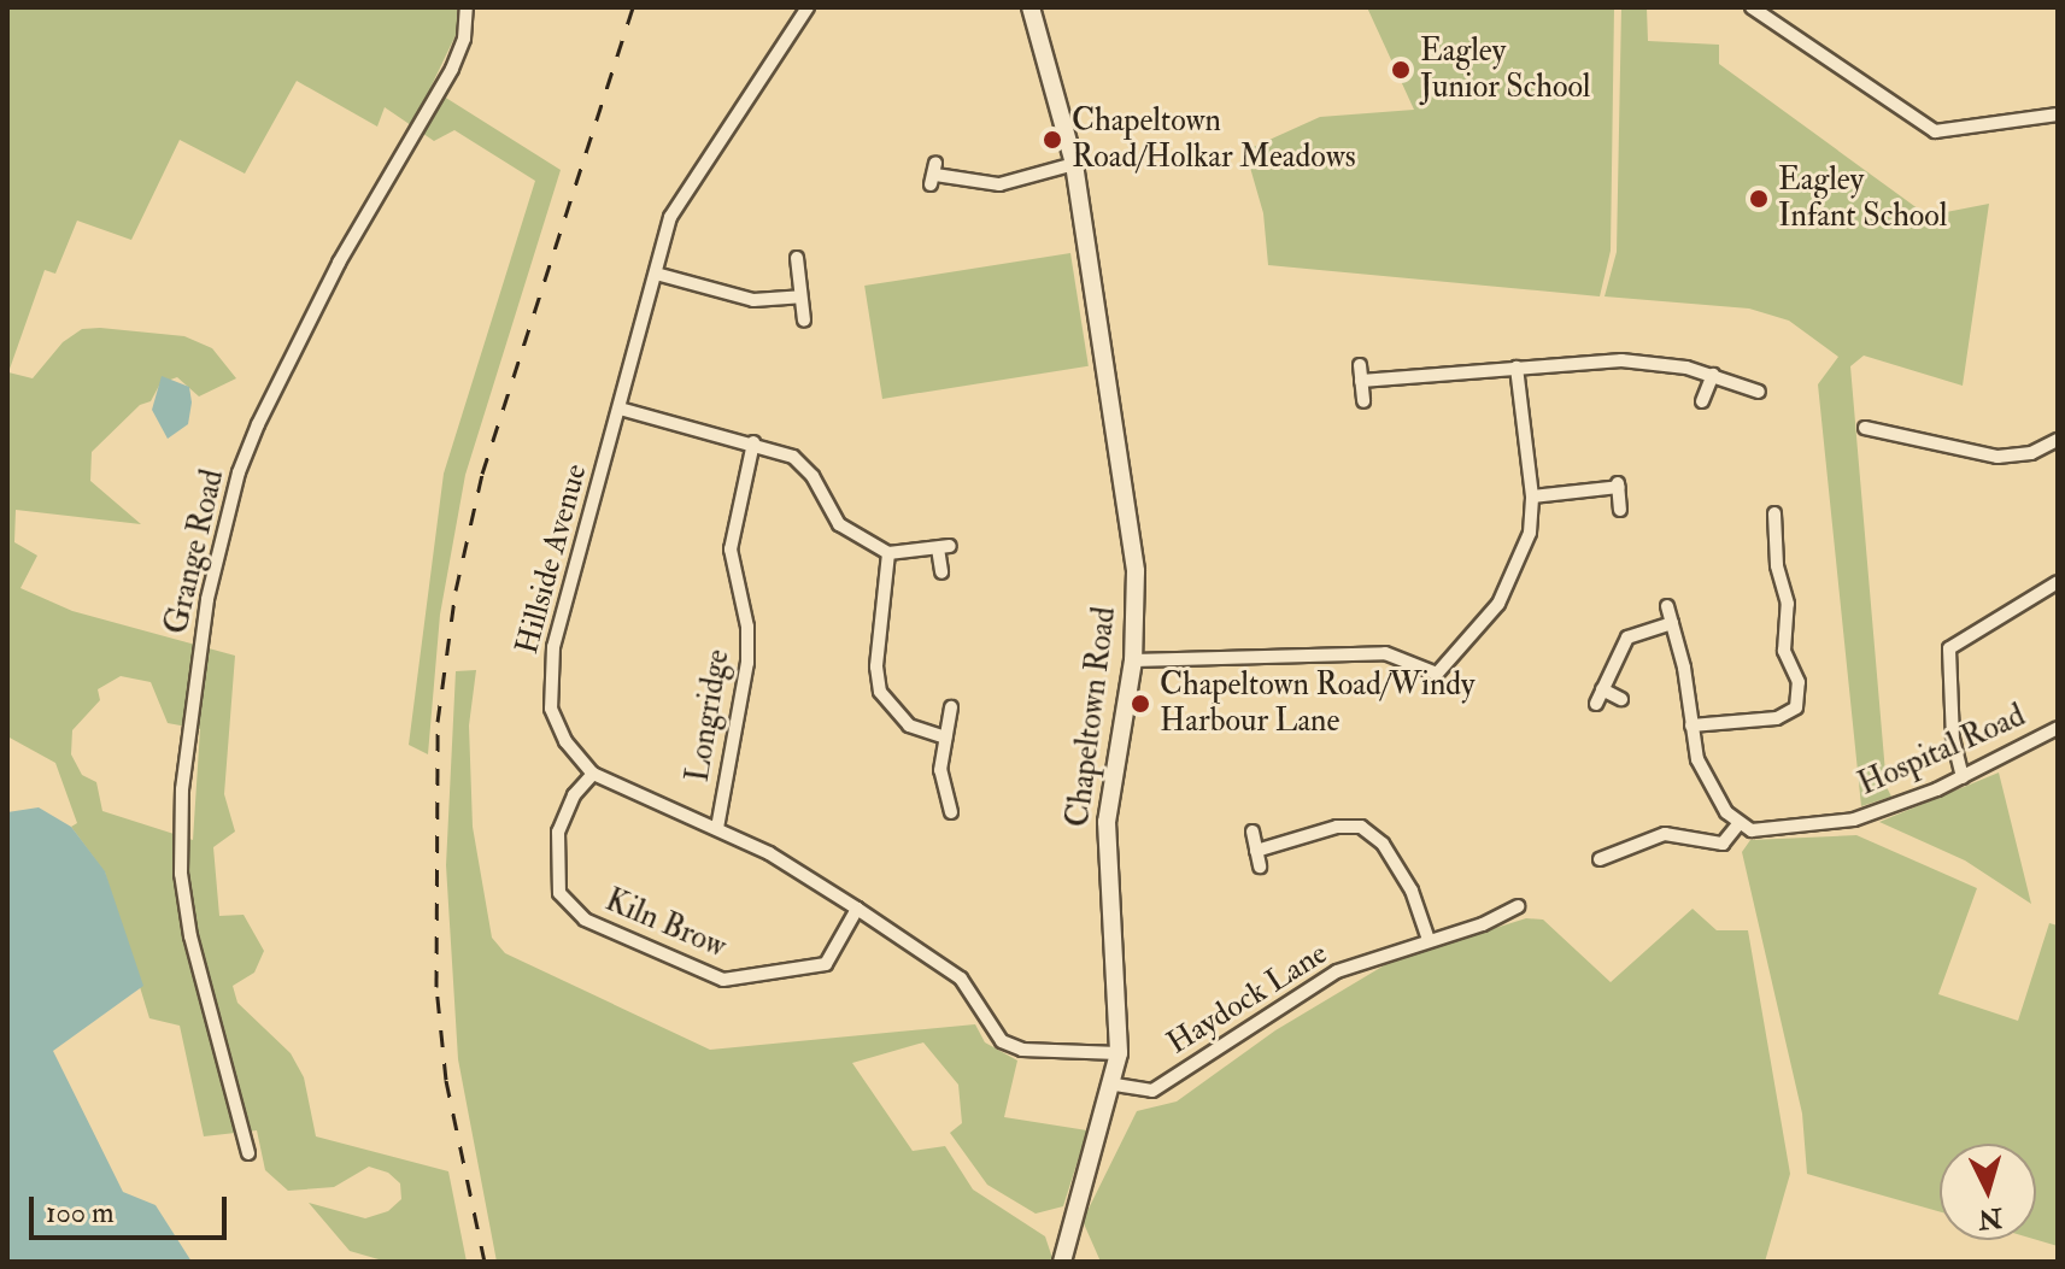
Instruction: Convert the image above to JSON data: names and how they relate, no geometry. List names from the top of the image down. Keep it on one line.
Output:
{"streets":{"main road":["Chapeltown Road"],"street":["Grange Road","Hillside Avenue","Longridge","Hospital Road","Kiln Brow","Haydock Lane"]},"crossings":[["Hillside Avenue","Longridge"],["Hillside Avenue","Chapeltown Road"],["Hillside Avenue","Kiln Brow"],["Chapeltown Road","Haydock Lane"]],"places":["Eagley Junior School","Chapeltown Road/Holkar Meadows","Eagley Infant School","Chapeltown Road/Windy Harbour Lane"],"scale_bar":"100 m","north":"bottom"}
